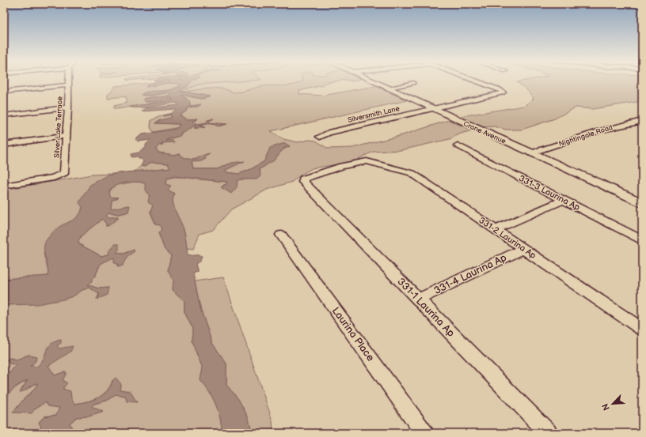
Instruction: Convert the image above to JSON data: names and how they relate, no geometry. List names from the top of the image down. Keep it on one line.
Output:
{"streets":{"street":["Silversmith Lane","Silver Lake Terrace","Crane Avenue","Nightingale Road","331-3 Laurina Ap","331-2 Laurina Ap","331-4 Laurina Ap","331-1 Laurina Ap","Laurina Place"]},"crossings":[["Silversmith Lane","Crane Avenue"],["Crane Avenue","Nightingale Road"],["331-2 Laurina Ap","331-4 Laurina Ap"],["331-2 Laurina Ap","331-1 Laurina Ap"],["331-4 Laurina Ap","331-1 Laurina Ap"]],"north":"bottom left"}
